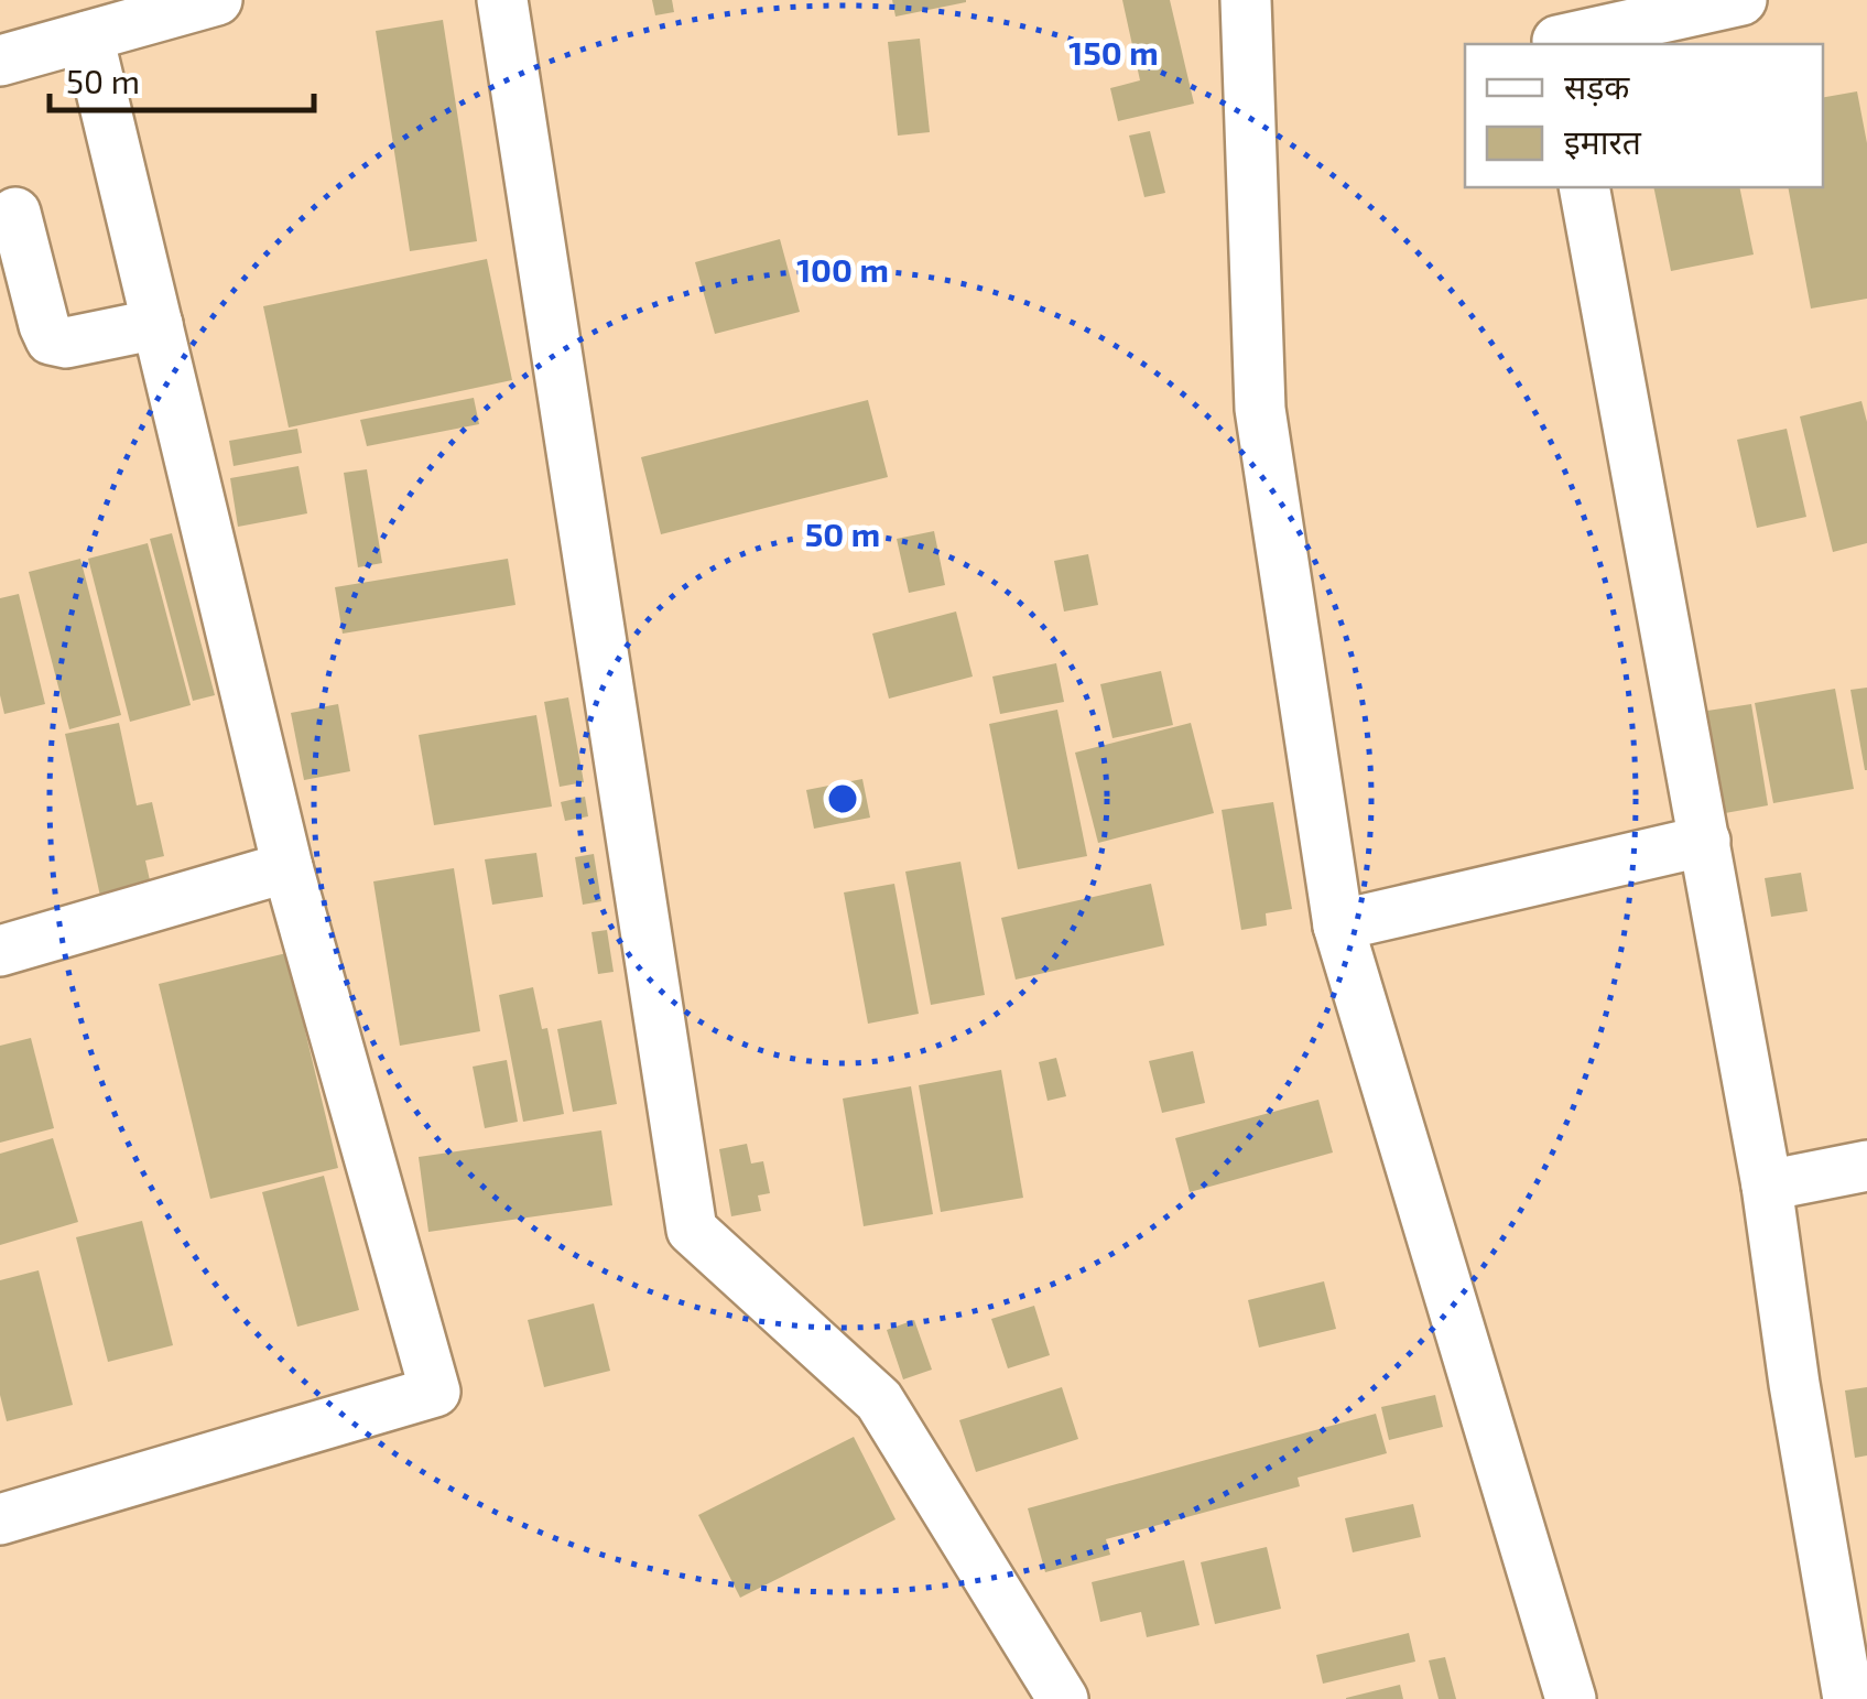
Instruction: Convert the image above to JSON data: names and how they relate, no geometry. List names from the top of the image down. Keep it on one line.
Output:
{"legend":["सड़क","इमारत"],"scale_bar":"50 m","rings":["150 m","100 m","50 m"]}
